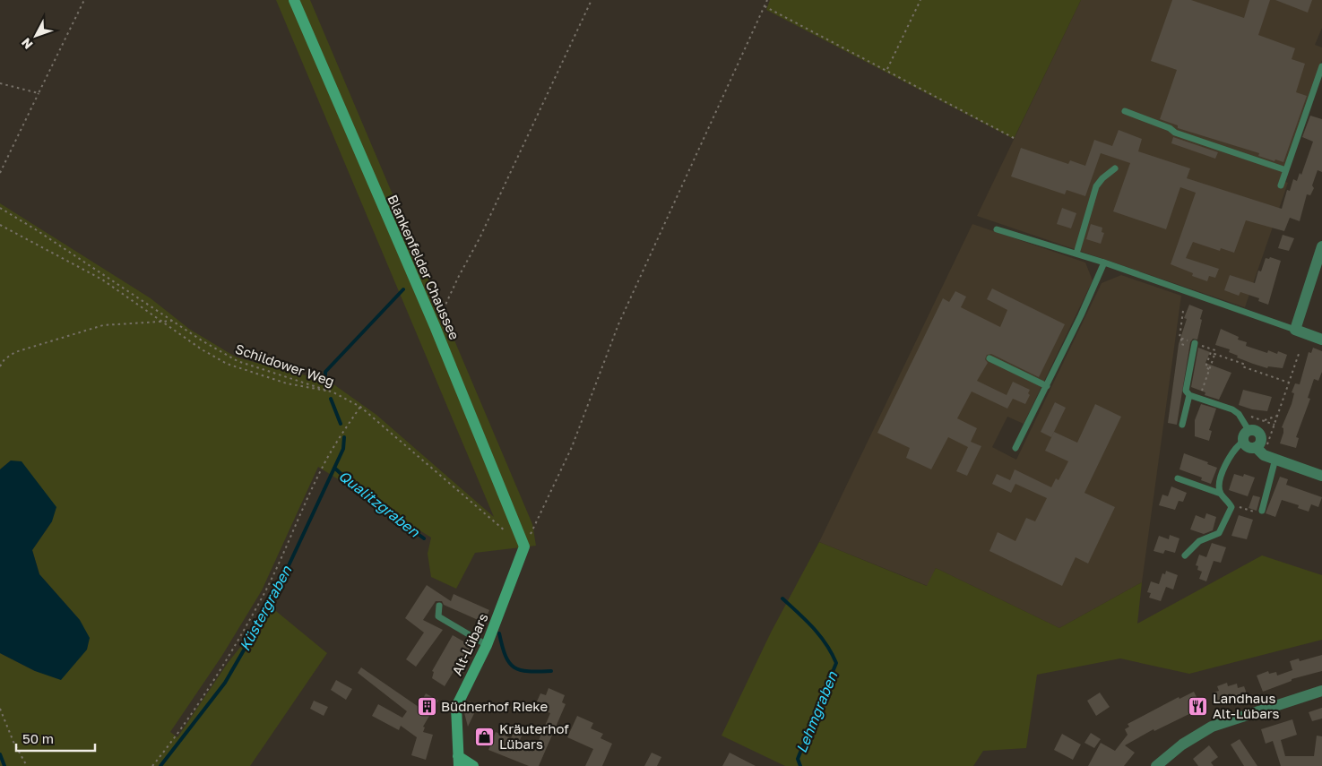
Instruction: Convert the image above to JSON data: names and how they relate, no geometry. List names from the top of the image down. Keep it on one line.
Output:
{"streets":{"street":["Blankenfelder Chaussee","Alt-Lübars"],"path":["Schildower Weg"]},"crossings":[["Blankenfelder Chaussee","Schildower Weg"],["Blankenfelder Chaussee","Alt-Lübars"],["Schildower Weg","Alt-Lübars"]],"water":["Qualitzgraben","Küstergraben","Lehmgraben"],"places":{"building":["Büdnerhof Rieke"],"restaurant":["Landhaus Alt-Lübars"],"shop":["Kräuterhof Lübars"]},"scale_bar":"50 m","north":"bottom left"}
